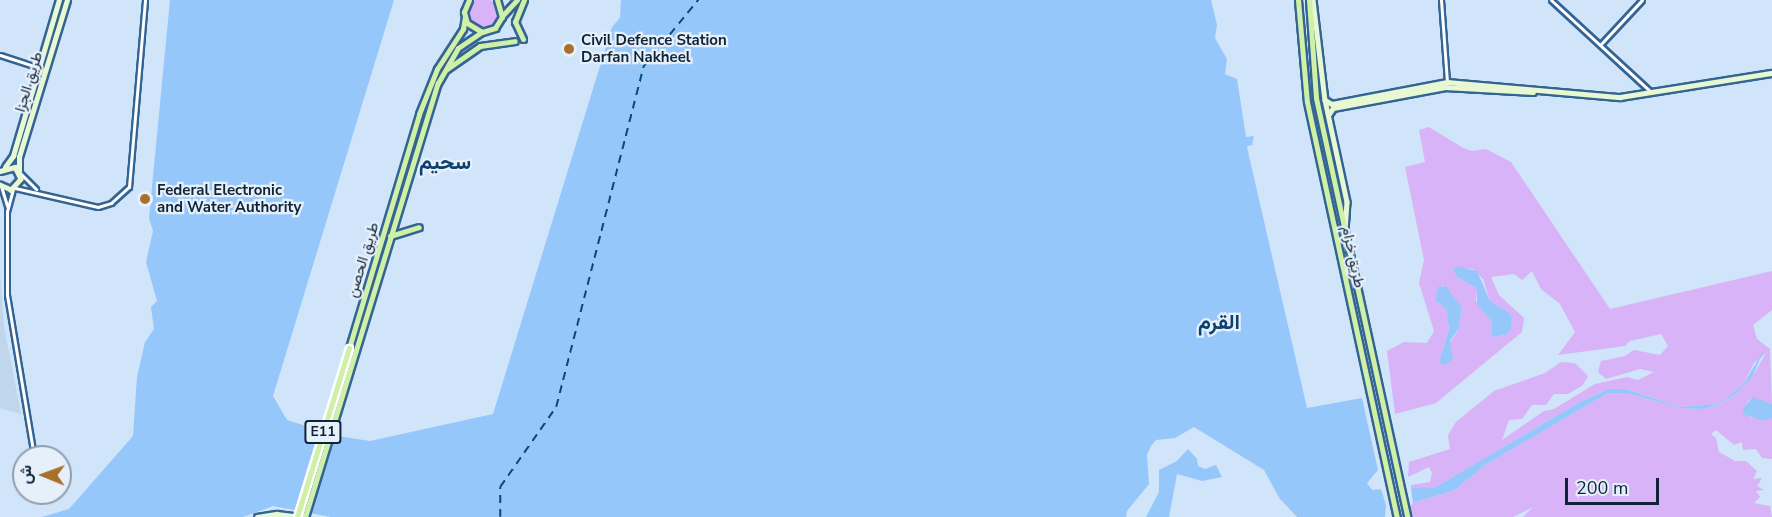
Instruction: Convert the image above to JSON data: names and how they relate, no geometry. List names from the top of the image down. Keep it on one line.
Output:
{"streets":{"main road":["طريق خزام","طريق الحصن","E11"],"street":["طريق الجزا"]},"districts":["سحيم","القرم"],"places":["Civil Defence Station Darfan Nakheel","Federal Electronic and Water Authority"],"scale_bar":"200 m","north":"left"}
